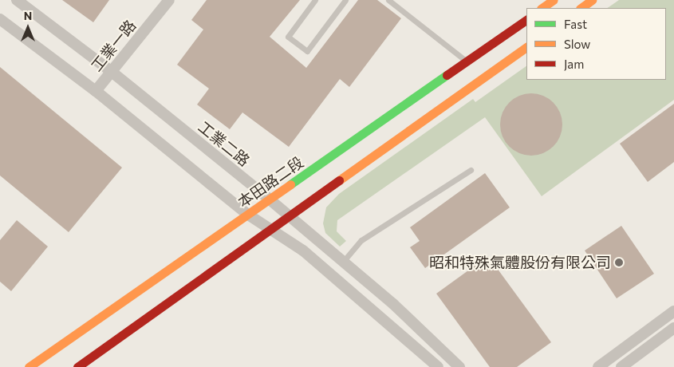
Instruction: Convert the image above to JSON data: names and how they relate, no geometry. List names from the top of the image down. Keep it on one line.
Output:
{"streets":{"street":["工業一路","工業二路","本田路二段"]},"crossings":[["工業一路","工業二路"],["工業二路","本田路二段"]],"places":["昭和特殊氣體股份有限公司"],"legend":["Fast","Slow","Jam"],"north":"top"}
